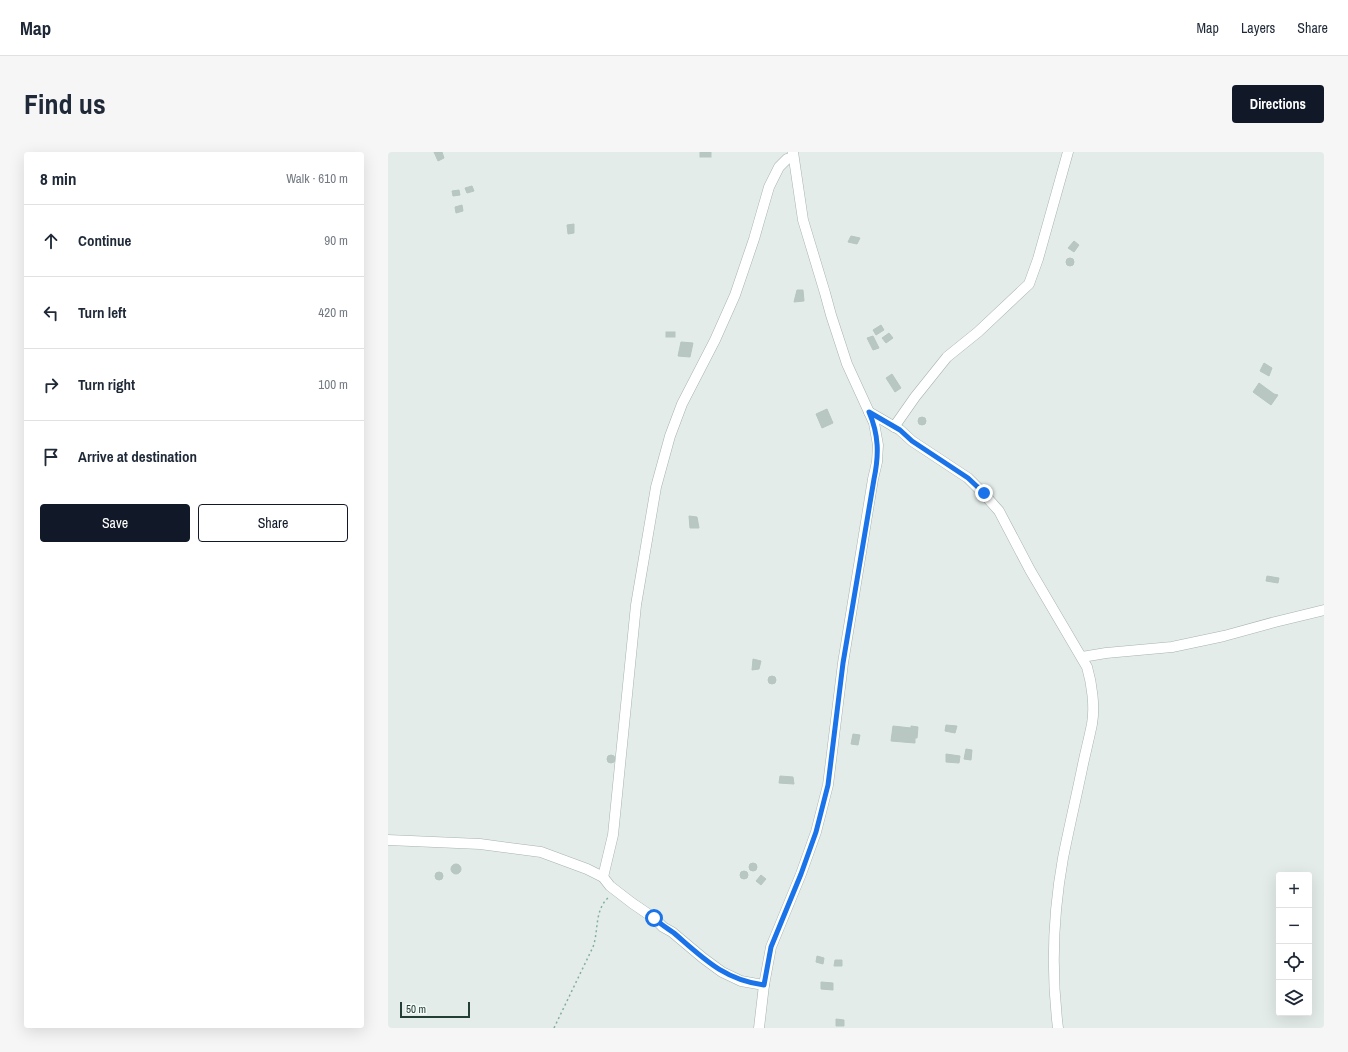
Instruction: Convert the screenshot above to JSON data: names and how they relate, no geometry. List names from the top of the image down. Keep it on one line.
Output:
{"scale_bar":"50 m","page":{"header":"Map","nav":["Map","Layers","Share"],"title":"Find us","buttons":["Directions",["Save","Share"]],"heading":["8 min","Walk · 610 m"],"list":[["Continue","90 m"],["Turn left","420 m"],["Turn right","100 m"],"Arrive at destination"],"map_buttons":["+","−"],"scale":"50 m"}}
